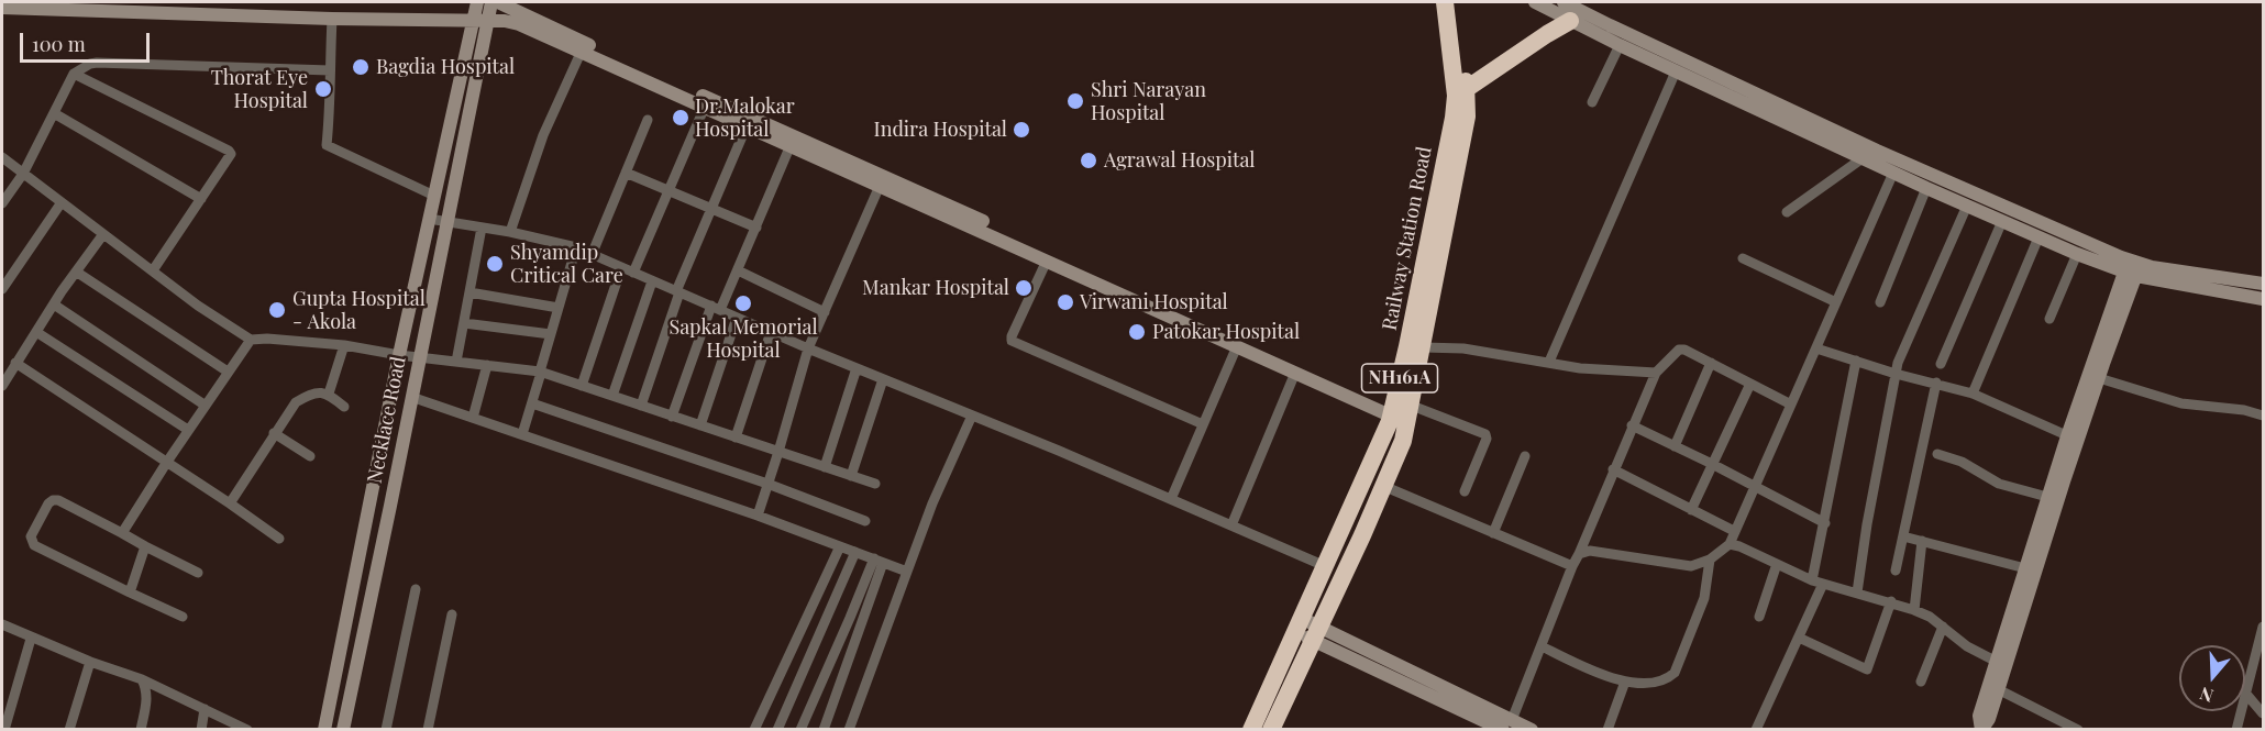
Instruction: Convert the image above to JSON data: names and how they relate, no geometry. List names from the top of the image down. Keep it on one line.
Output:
{"streets":{"highway":["Railway Station Road","NH161A"],"street":["Necklace Road"]},"places":["Bagdia Hospital","Thorat Eye Hospital","Shri Narayan Hospital","Dr.Malokar Hospital","Indira Hospital","Agrawal Hospital","Shyamdip Critical Care","Mankar Hospital","Virwani Hospital","Sapkal Memorial Hospital","Gupta Hospital - Akola","Patokar Hospital"],"scale_bar":"100 m","north":"bottom"}
